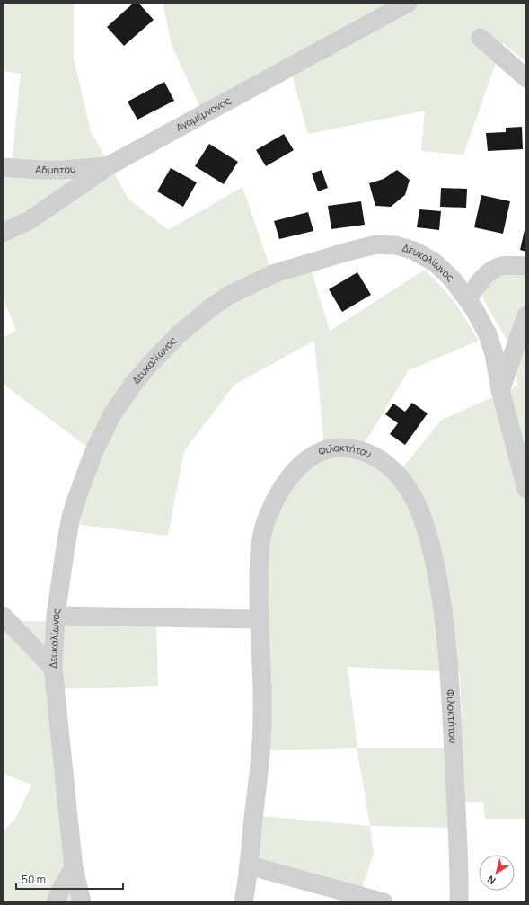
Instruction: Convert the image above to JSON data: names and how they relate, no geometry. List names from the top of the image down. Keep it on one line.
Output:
{"streets":{"street":["Αγαμέμνονος","Αδμήτου","Δευκαλίωνος","Φιλοκτήτου"]},"crossings":[["Αγαμέμνονος","Αδμήτου"]],"scale_bar":"50 m","north":"bottom left"}
